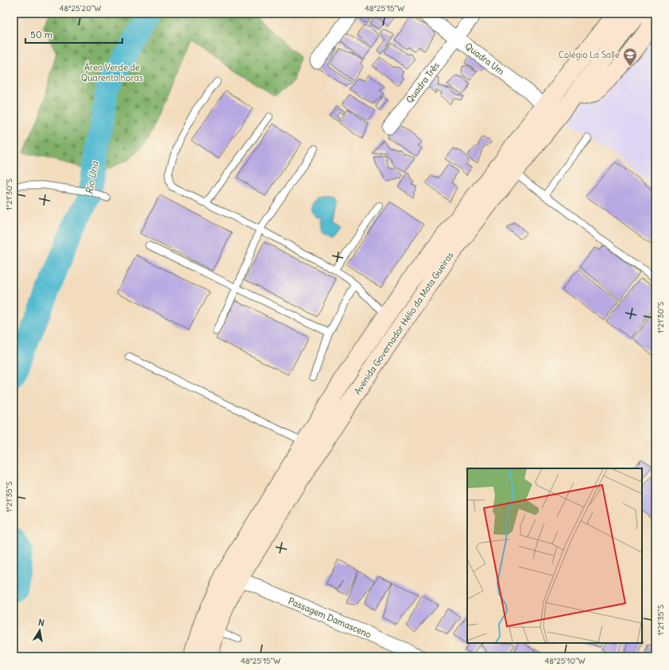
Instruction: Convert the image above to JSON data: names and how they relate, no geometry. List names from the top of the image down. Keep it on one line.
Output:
{"streets":{"main road":["Avenida Governador Hélio da Mota Gueiros"],"street":["Quadra Um","Quadra Três","Passagem Damasceno"]},"crossings":[["Quadra Um","Quadra Três"],["Quadra Um","Avenida Governador Hélio da Mota Gueiros"],["Avenida Governador Hélio da Mota Gueiros","Passagem Damasceno"]],"water":["Rio Una"],"parks":["Área Verde de Quarenta horas"],"places":{"school or university":["Colégio La Salle"]},"scale_bar":"50 m","north":"top","coordinates":["48°25'20\"W","48°25'15\"W","1°21'30\"S","1°21'35\"S","48°25'10\"W"]}
